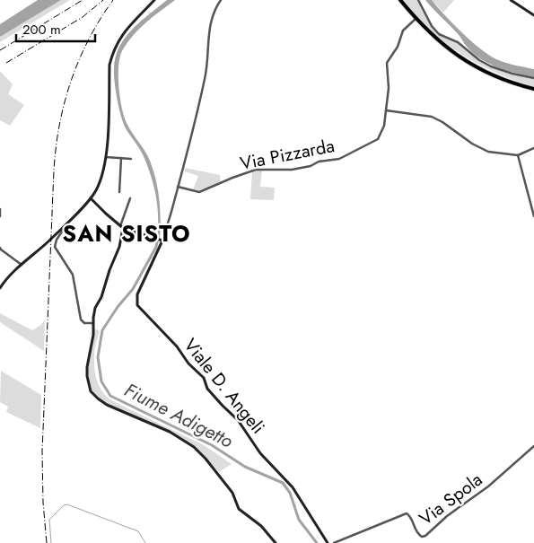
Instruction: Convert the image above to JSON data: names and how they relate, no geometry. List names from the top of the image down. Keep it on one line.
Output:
{"streets":{"street":["Via Pizzarda","Viale D. Angeli","Via Spola"]},"districts":["SAN SISTO"],"water":["Fiume Adigetto"],"scale_bar":"200 m"}
